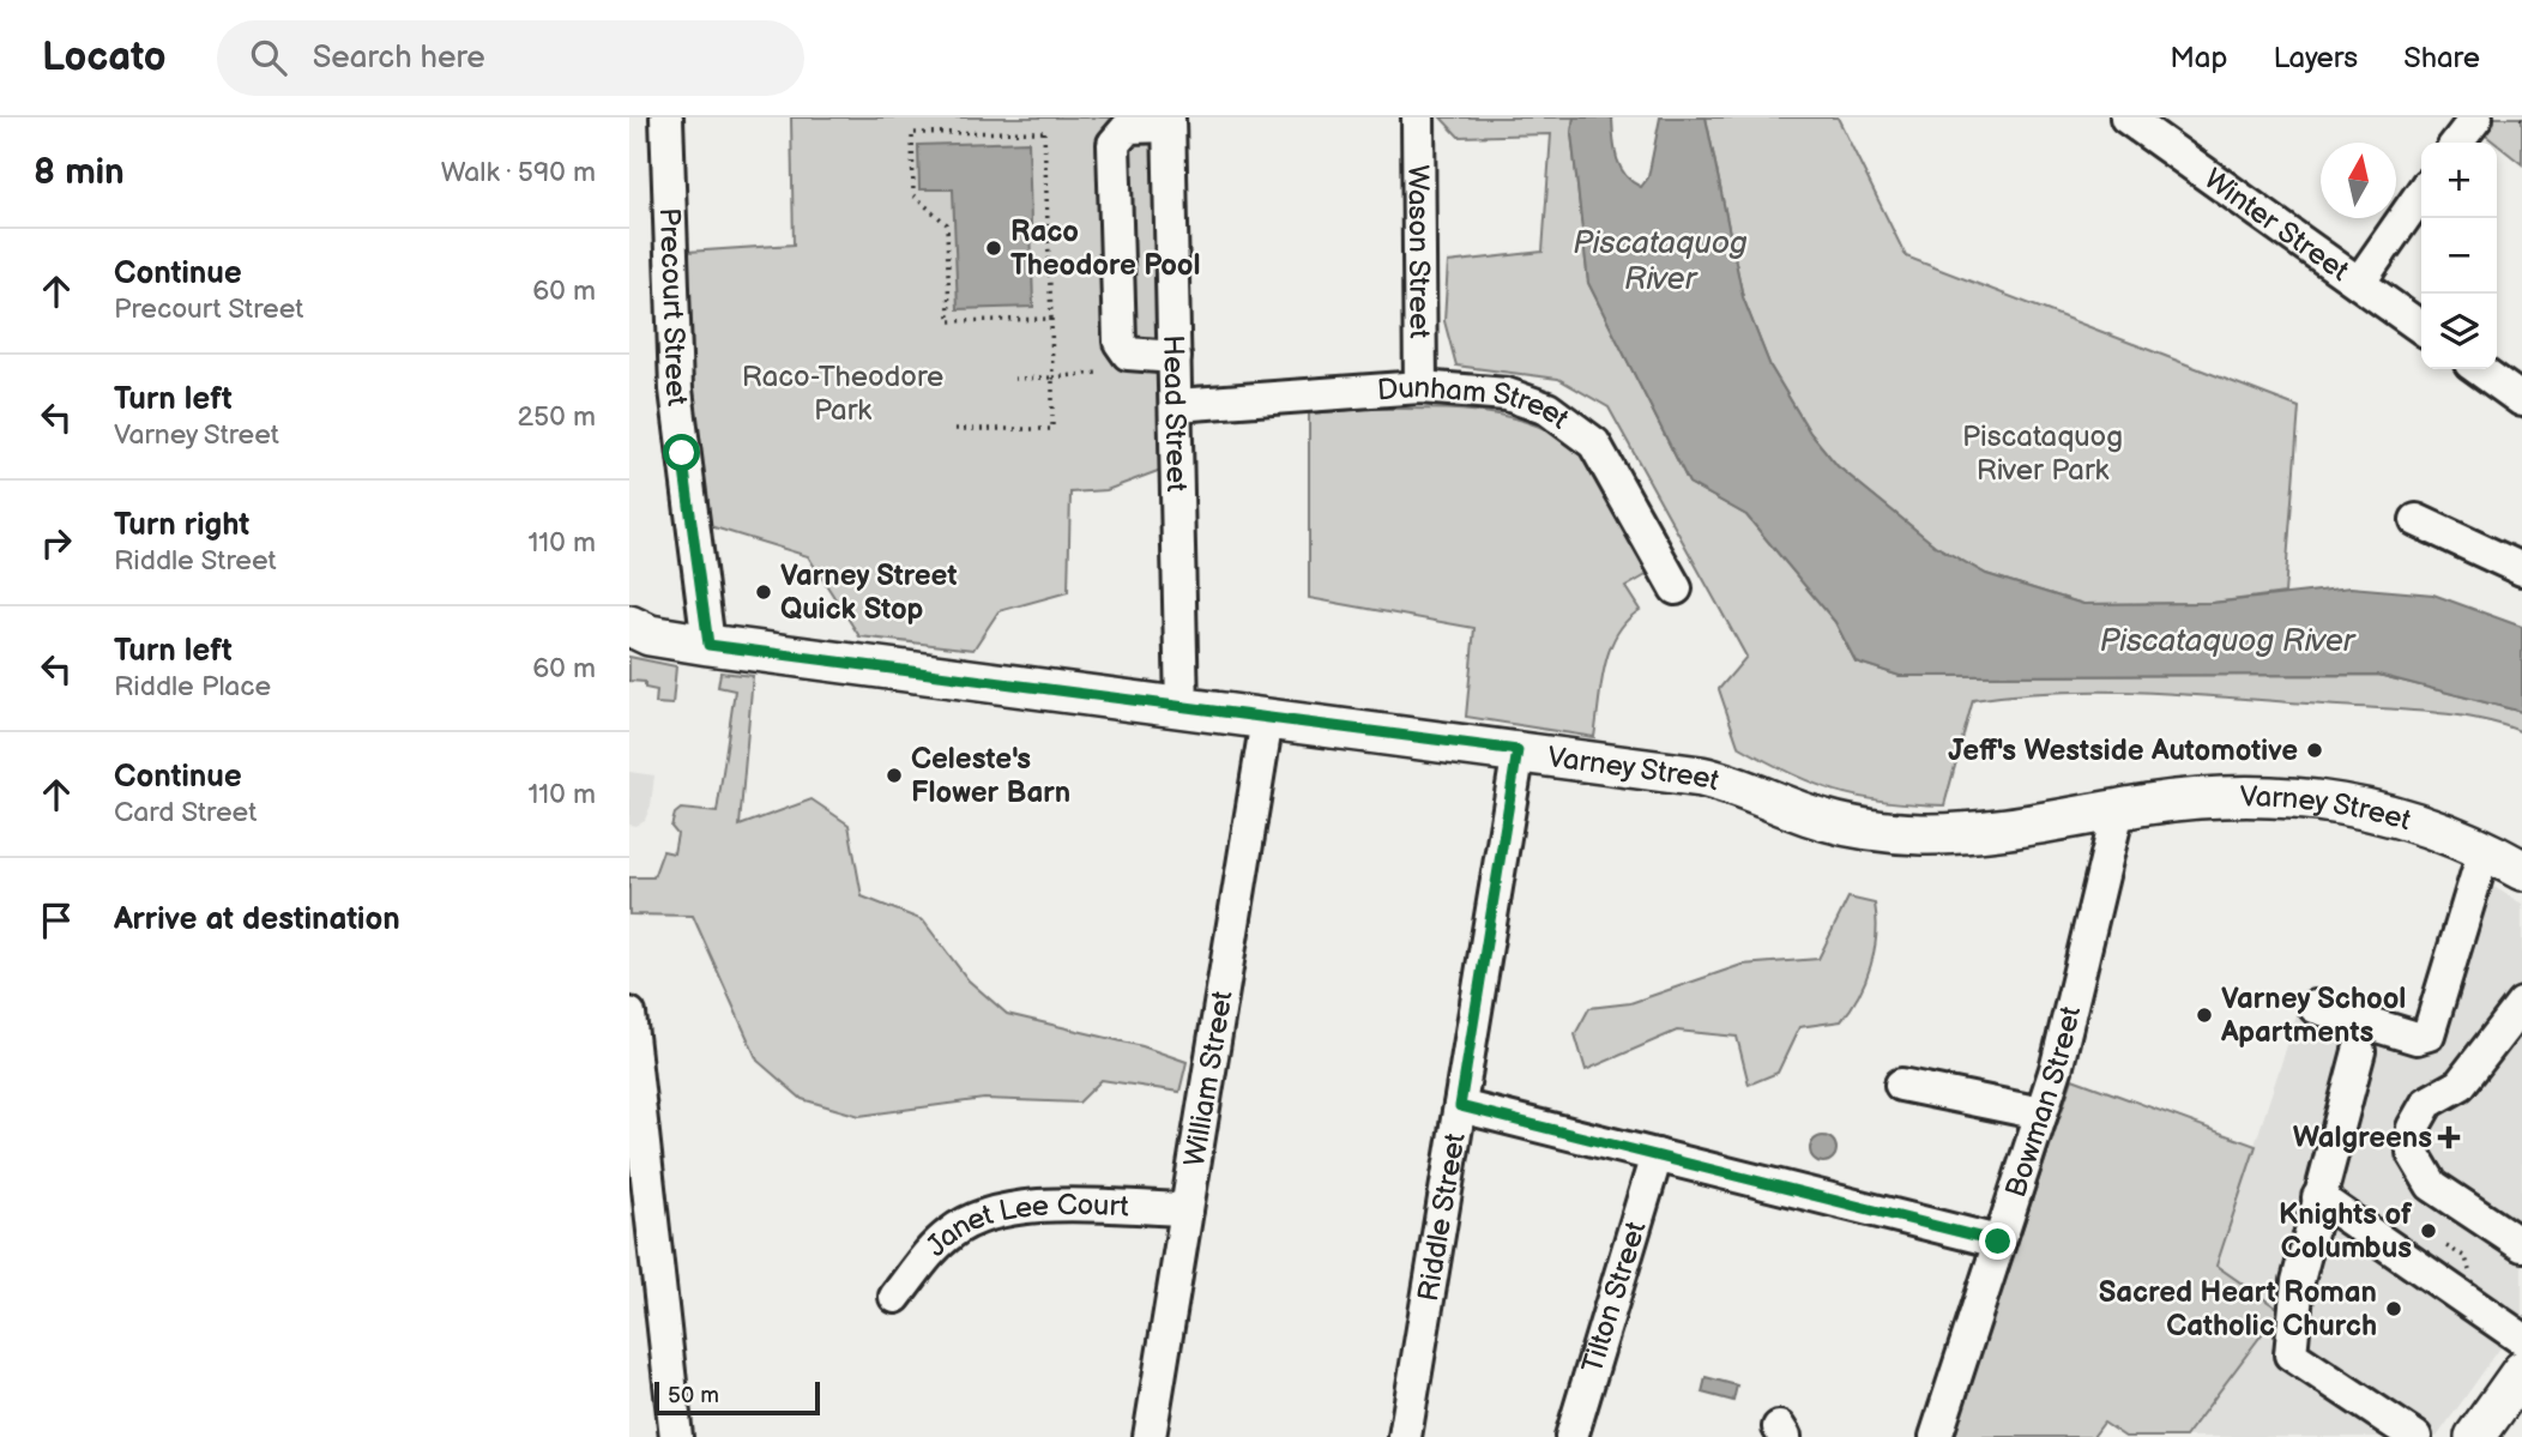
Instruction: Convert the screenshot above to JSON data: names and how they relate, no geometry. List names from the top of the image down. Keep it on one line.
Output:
{"streets":{"main road":["Varney Street"],"street":["Winter Street","Wason Street","Precourt Street","Dunham Street","Head Street","William Street","Bowman Street","Riddle Street","Janet Lee Court","Tilton Street"]},"crossings":[["Wason Street","Dunham Street"],["Precourt Street","Varney Street"],["Dunham Street","Head Street"],["Head Street","Varney Street"],["Varney Street","William Street"],["Varney Street","Bowman Street"],["Varney Street","Riddle Street"],["William Street","Janet Lee Court"]],"water":["Piscataquog River"],"parks":["Raco-Theodore Park","Piscataquog River Park"],"places":{"other":["Raco Theodore Pool","Varney Street Quick Stop","Jeff's Westside Automotive","Celeste's Flower Barn","Varney School Apartments","Knights of Columbus","Sacred Heart Roman Catholic Church"],"health":["Walgreens"]},"scale_bar":"50 m","north":"top","page":{"header":"Locato","search":"Search here","nav":["Map","Layers","Share"],"heading":["8 min","Walk · 590 m"],"map_buttons":["+","−"],"list":[["Continue","Precourt Street","60 m"],["Turn left","Varney Street","250 m"],["Turn right","Riddle Street","110 m"],["Turn left","Riddle Place","60 m"],["Continue","Card Street","110 m"],"Arrive at destination"],"scale":"50 m"}}
